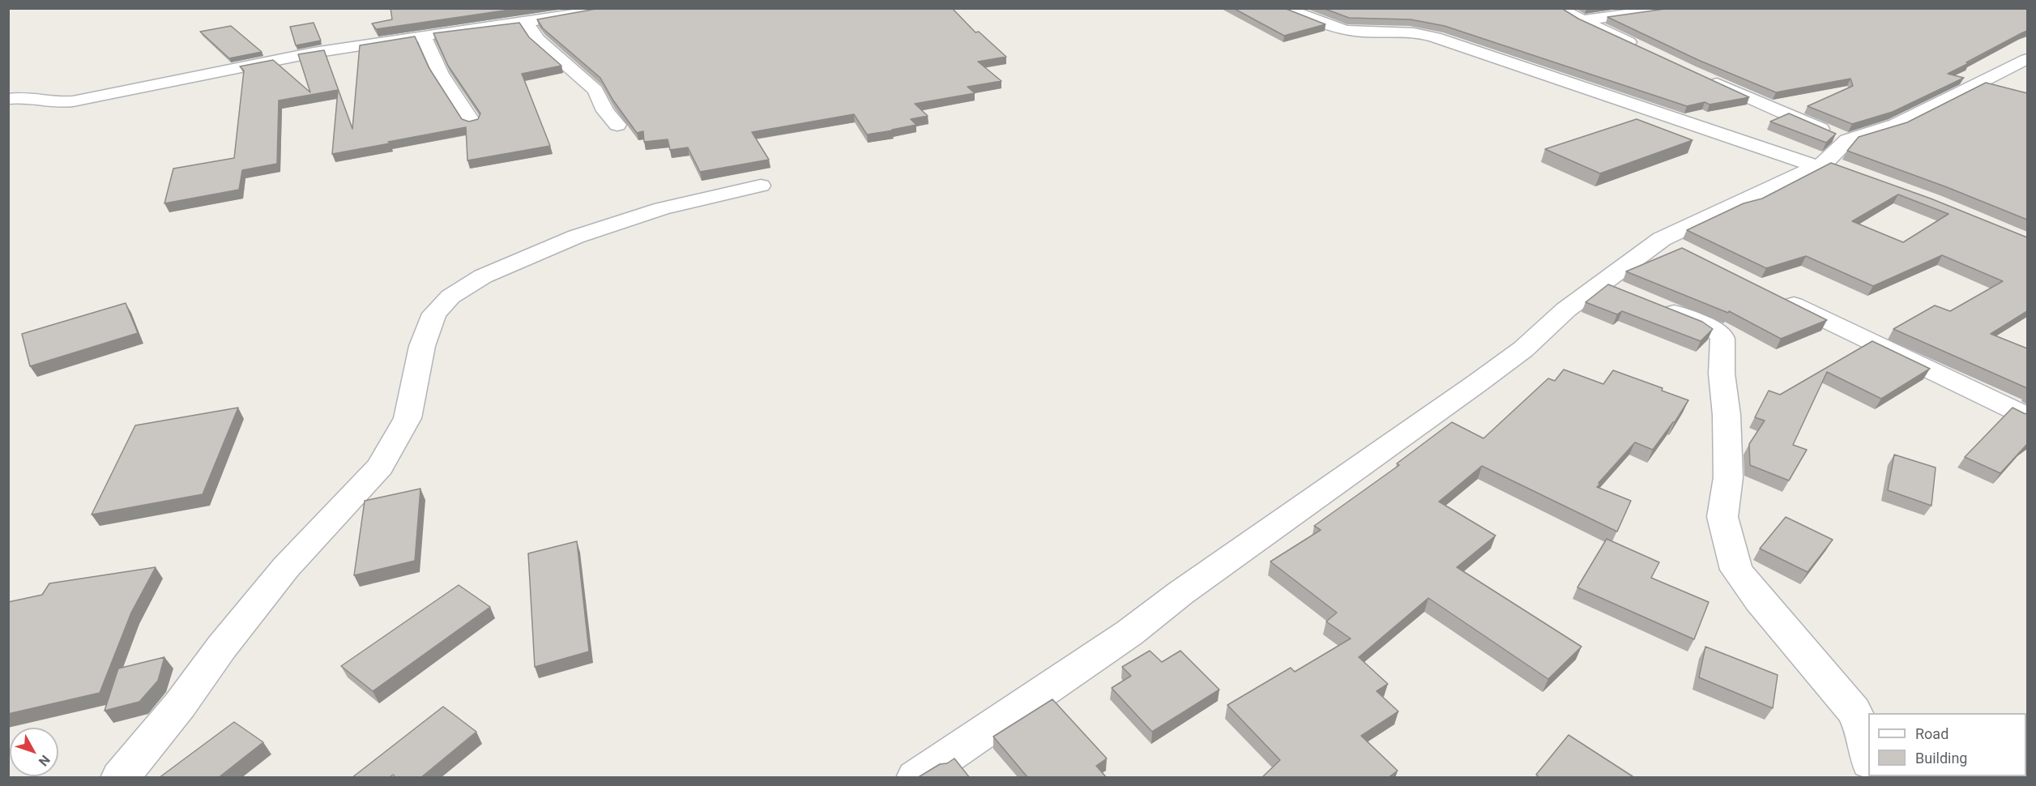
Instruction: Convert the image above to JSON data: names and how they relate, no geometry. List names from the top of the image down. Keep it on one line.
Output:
{"legend":["Road","Building"],"north":"bottom right"}
